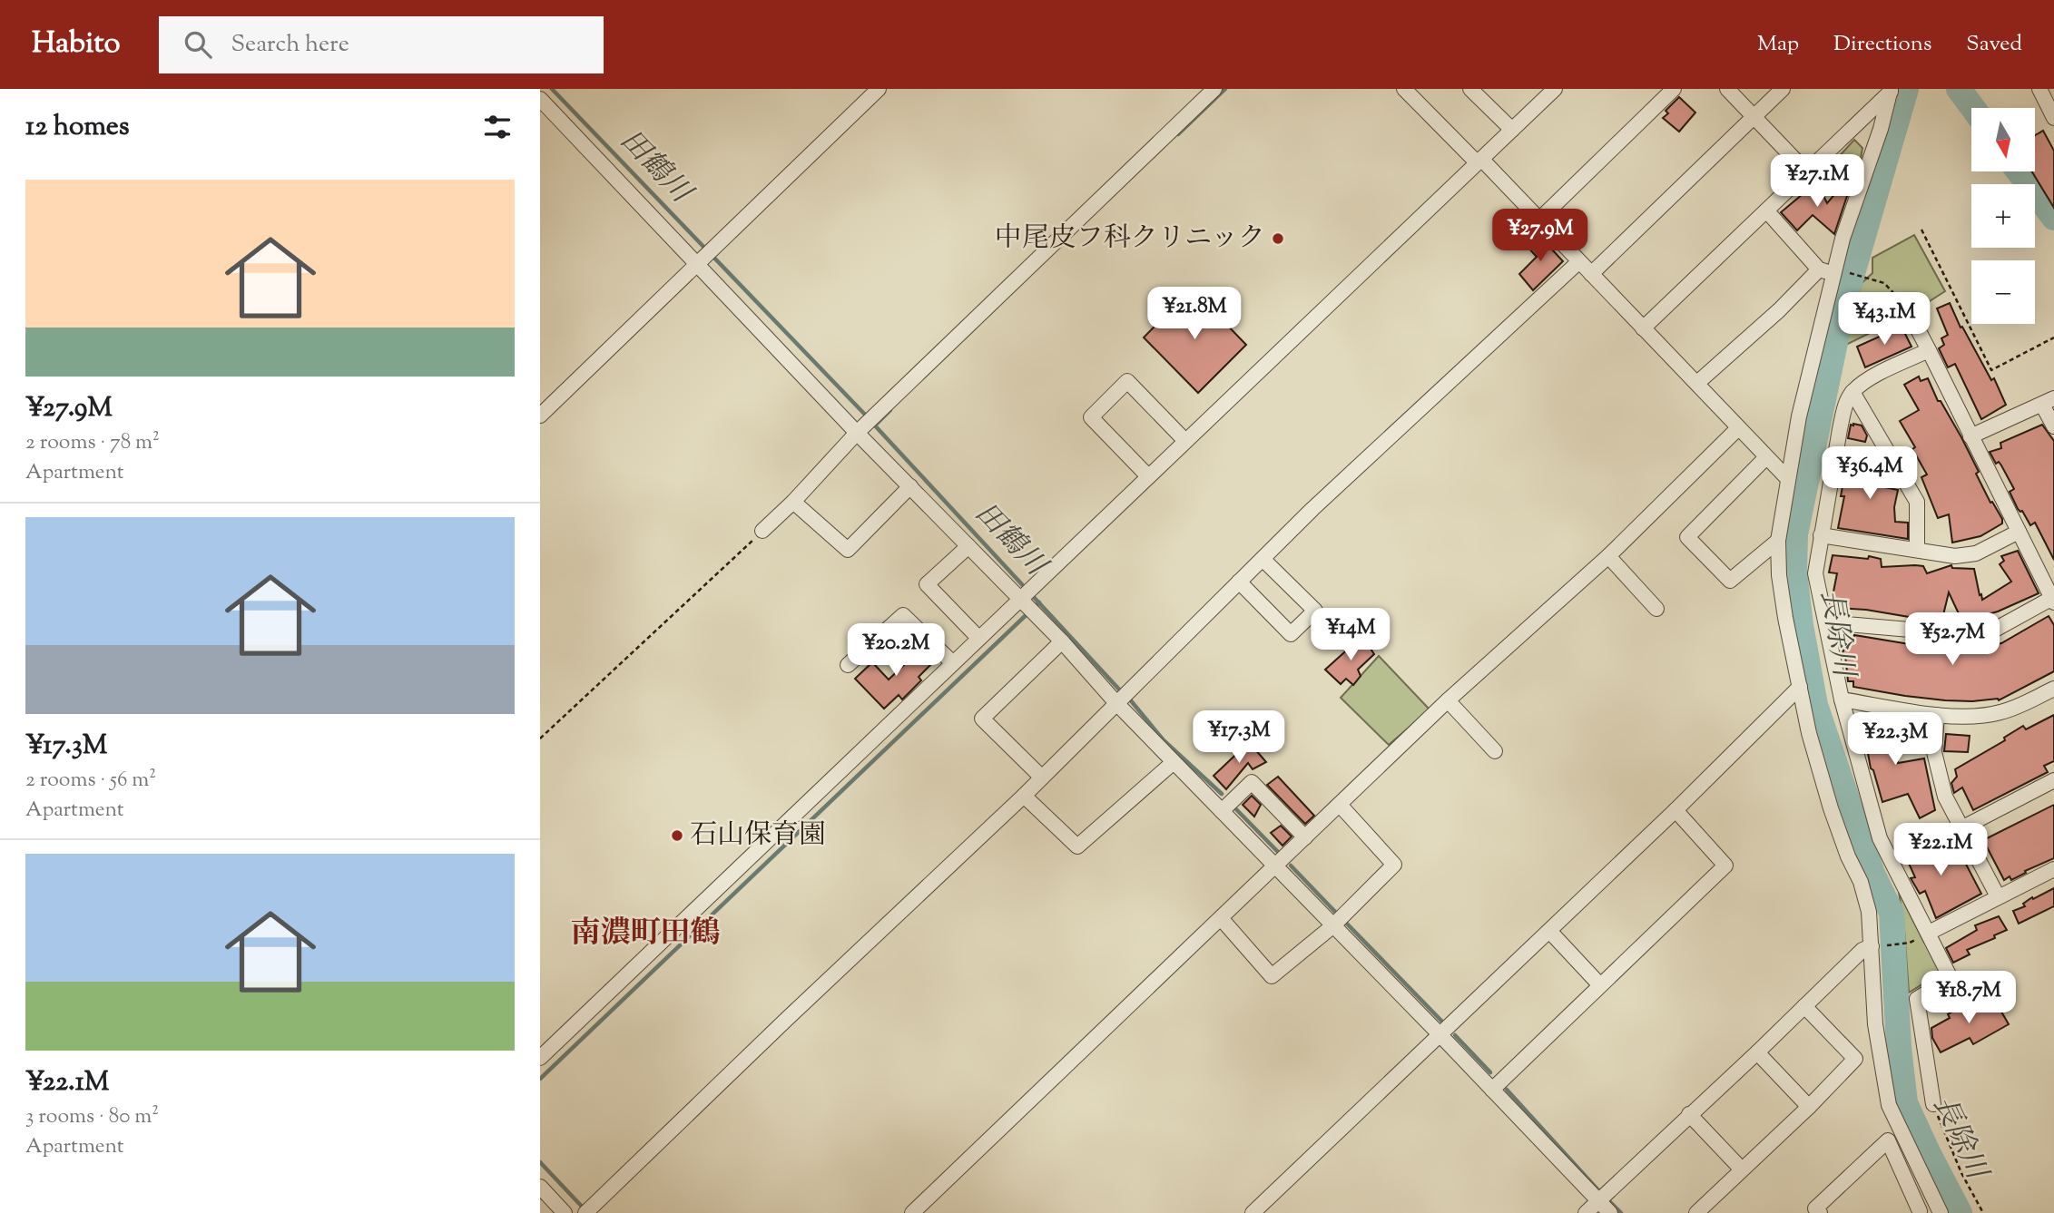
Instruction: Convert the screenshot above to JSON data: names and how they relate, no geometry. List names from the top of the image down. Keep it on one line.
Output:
{"districts":["南濃町田鶴"],"water":["田鶴川","長除川"],"places":["中尾皮フ科クリニック","石山保育園"],"north":"bottom","page":{"header":"Habito","search":"Search here","nav":["Map","Directions","Saved"],"heading":"12 homes","map_buttons":["+","−"],"price":["¥27.1M","¥27.9M","¥21.8M","¥43.1M","¥36.4M","¥14M","¥52.7M","¥20.2M","¥17.3M","¥22.3M","¥22.1M","¥18.7M"],"list":[{"name":"¥27.9M","note":"2 rooms · 78 m² · Apartment"},{"name":"¥17.3M","note":"2 rooms · 56 m² · Apartment"},{"name":"¥22.1M","note":"3 rooms · 80 m² · Apartment"}]}}
